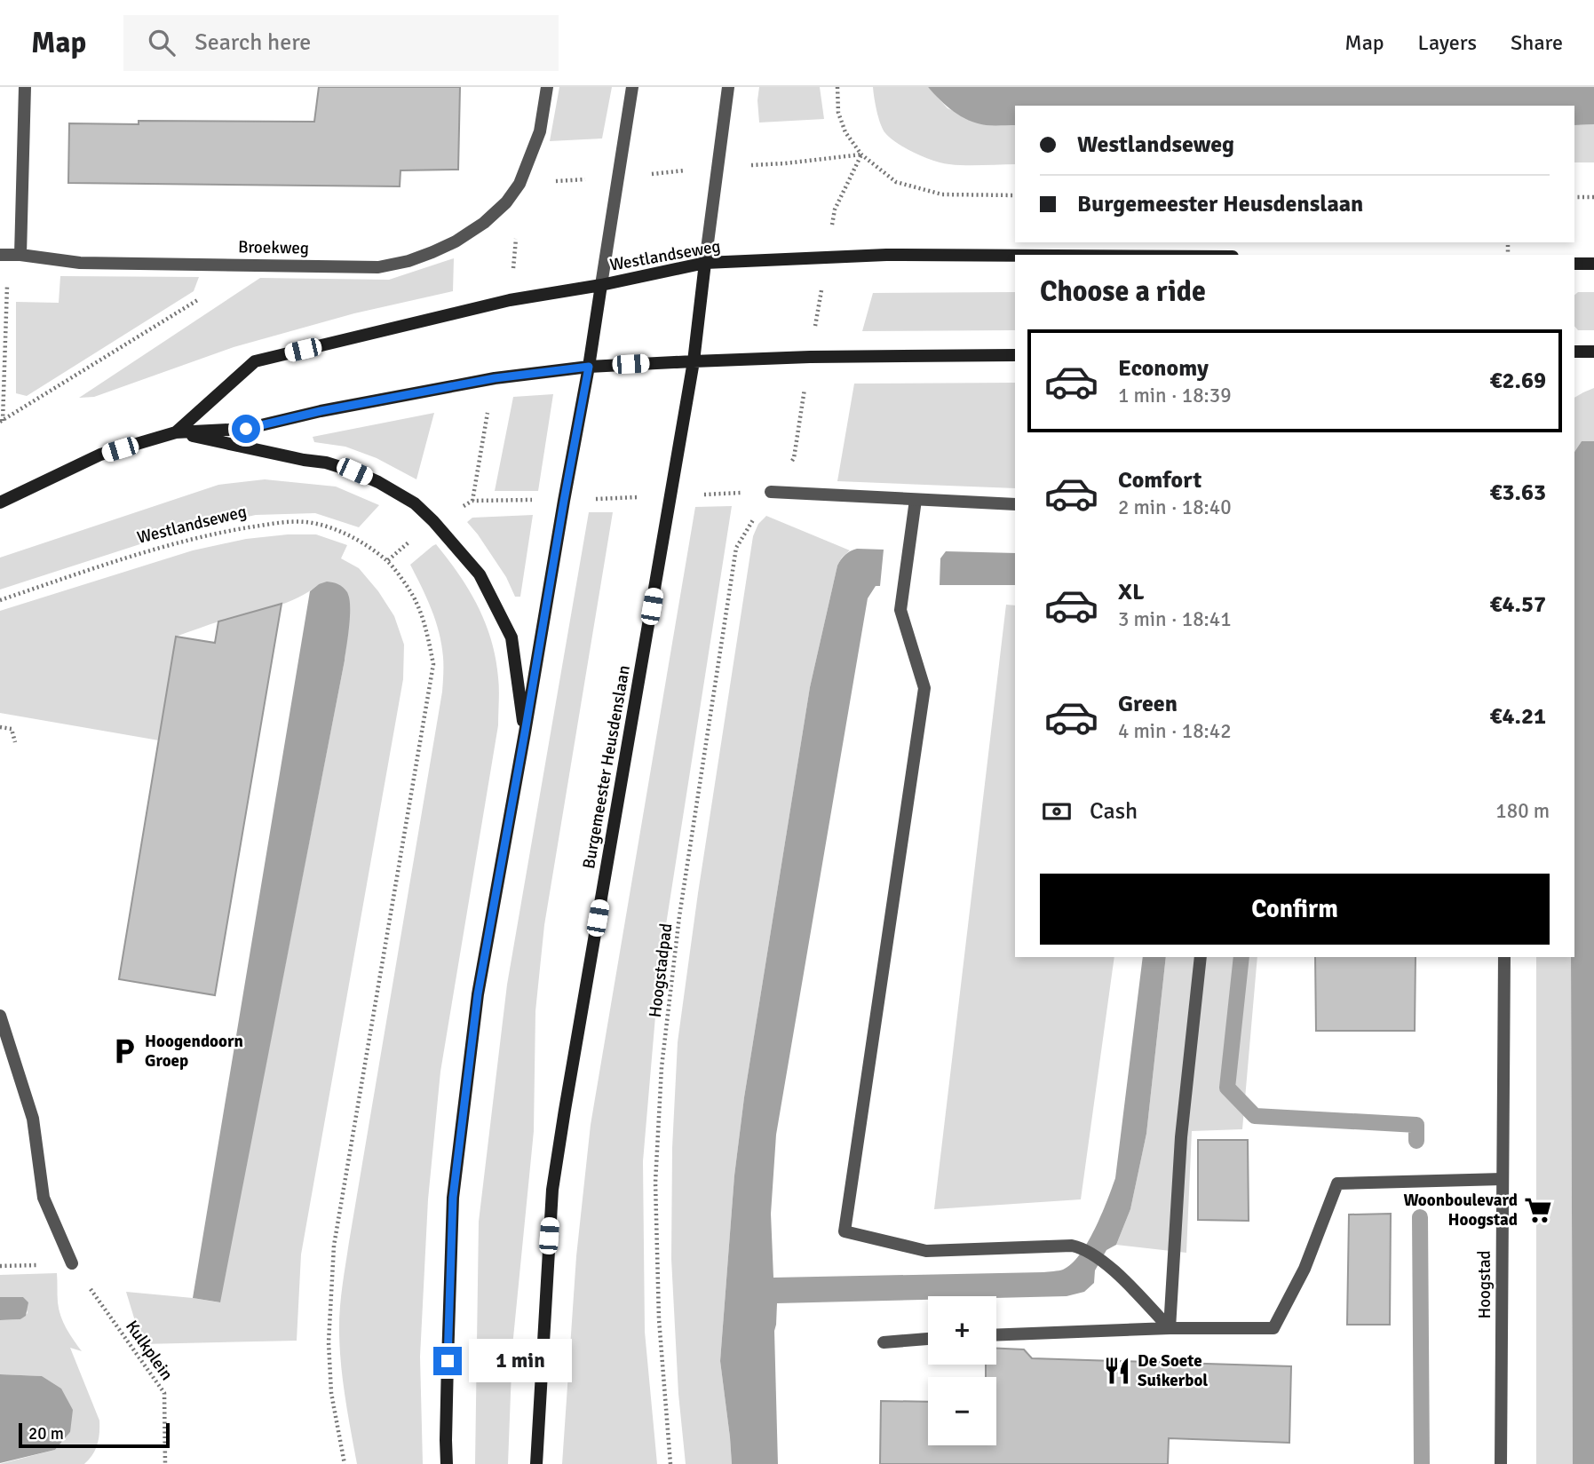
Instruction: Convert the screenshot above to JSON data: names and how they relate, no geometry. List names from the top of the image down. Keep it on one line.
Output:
{"streets":{"main road":["Westlandseweg","Burgemeester Heusdenslaan"],"street":["Broekweg","Hoogstad"],"path":["Hoogstadpad","Kulkplein"]},"crossings":[["Westlandseweg","Burgemeester Heusdenslaan"]],"places":{"parking":["Hoogendoorn Groep"],"supermarket":["Woonboulevard Hoogstad"],"restaurant":["De Soete Suikerbol"]},"scale_bar":"20 m","page":{"header":"Map","search":"Search here","nav":["Map","Layers","Share"],"banner":["Westlandseweg","Burgemeester Heusdenslaan"],"heading":"Choose a ride","list":[{"name":"Economy","note":"1 min · 18:39","value":"€2.69"},{"name":"Comfort","note":"2 min · 18:40","value":"€3.63"},{"name":"XL","note":"3 min · 18:41","value":"€4.57"},{"name":"Green","note":"4 min · 18:42","value":"€4.21"}],"pay":["Cash","180 m"],"buttons":"Confirm","map_buttons":["+","−"],"bubble":"1 min","scale":"20 m"}}
